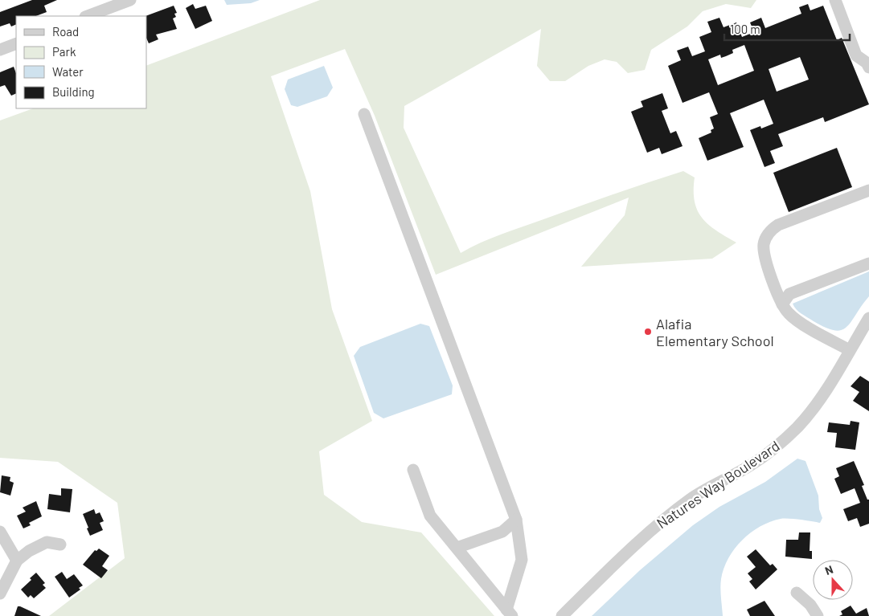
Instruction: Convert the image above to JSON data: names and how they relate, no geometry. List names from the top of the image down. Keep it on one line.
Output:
{"streets":{"street":["Natures Way Boulevard"]},"places":["Alafia Elementary School"],"legend":["Road","Park","Water","Building"],"scale_bar":"100 m","north":"top"}
